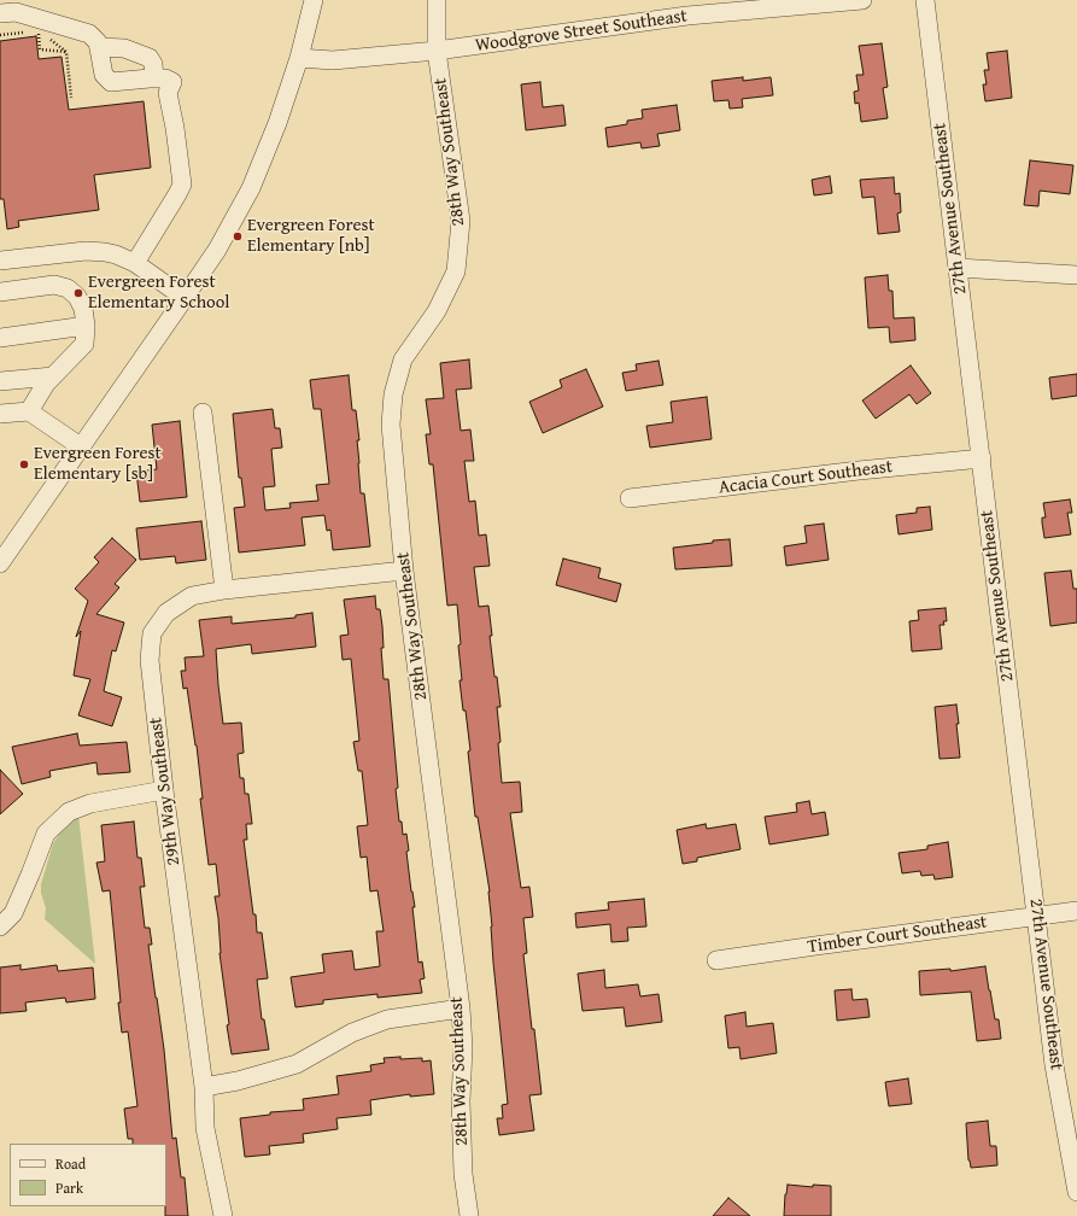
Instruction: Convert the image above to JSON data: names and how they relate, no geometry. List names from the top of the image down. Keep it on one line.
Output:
{"streets":{"street":["Woodgrove Street Southeast","28th Way Southeast","27th Avenue Southeast","Acacia Court Southeast","29th Way Southeast","Timber Court Southeast"]},"crossings":[["Woodgrove Street Southeast","28th Way Southeast"],["28th Way Southeast","29th Way Southeast"],["27th Avenue Southeast","Acacia Court Southeast"],["27th Avenue Southeast","Timber Court Southeast"]],"places":["Evergreen Forest Elementary [nb]","Evergreen Forest Elementary School","Evergreen Forest Elementary [sb]"],"legend":["Road","Park"]}
